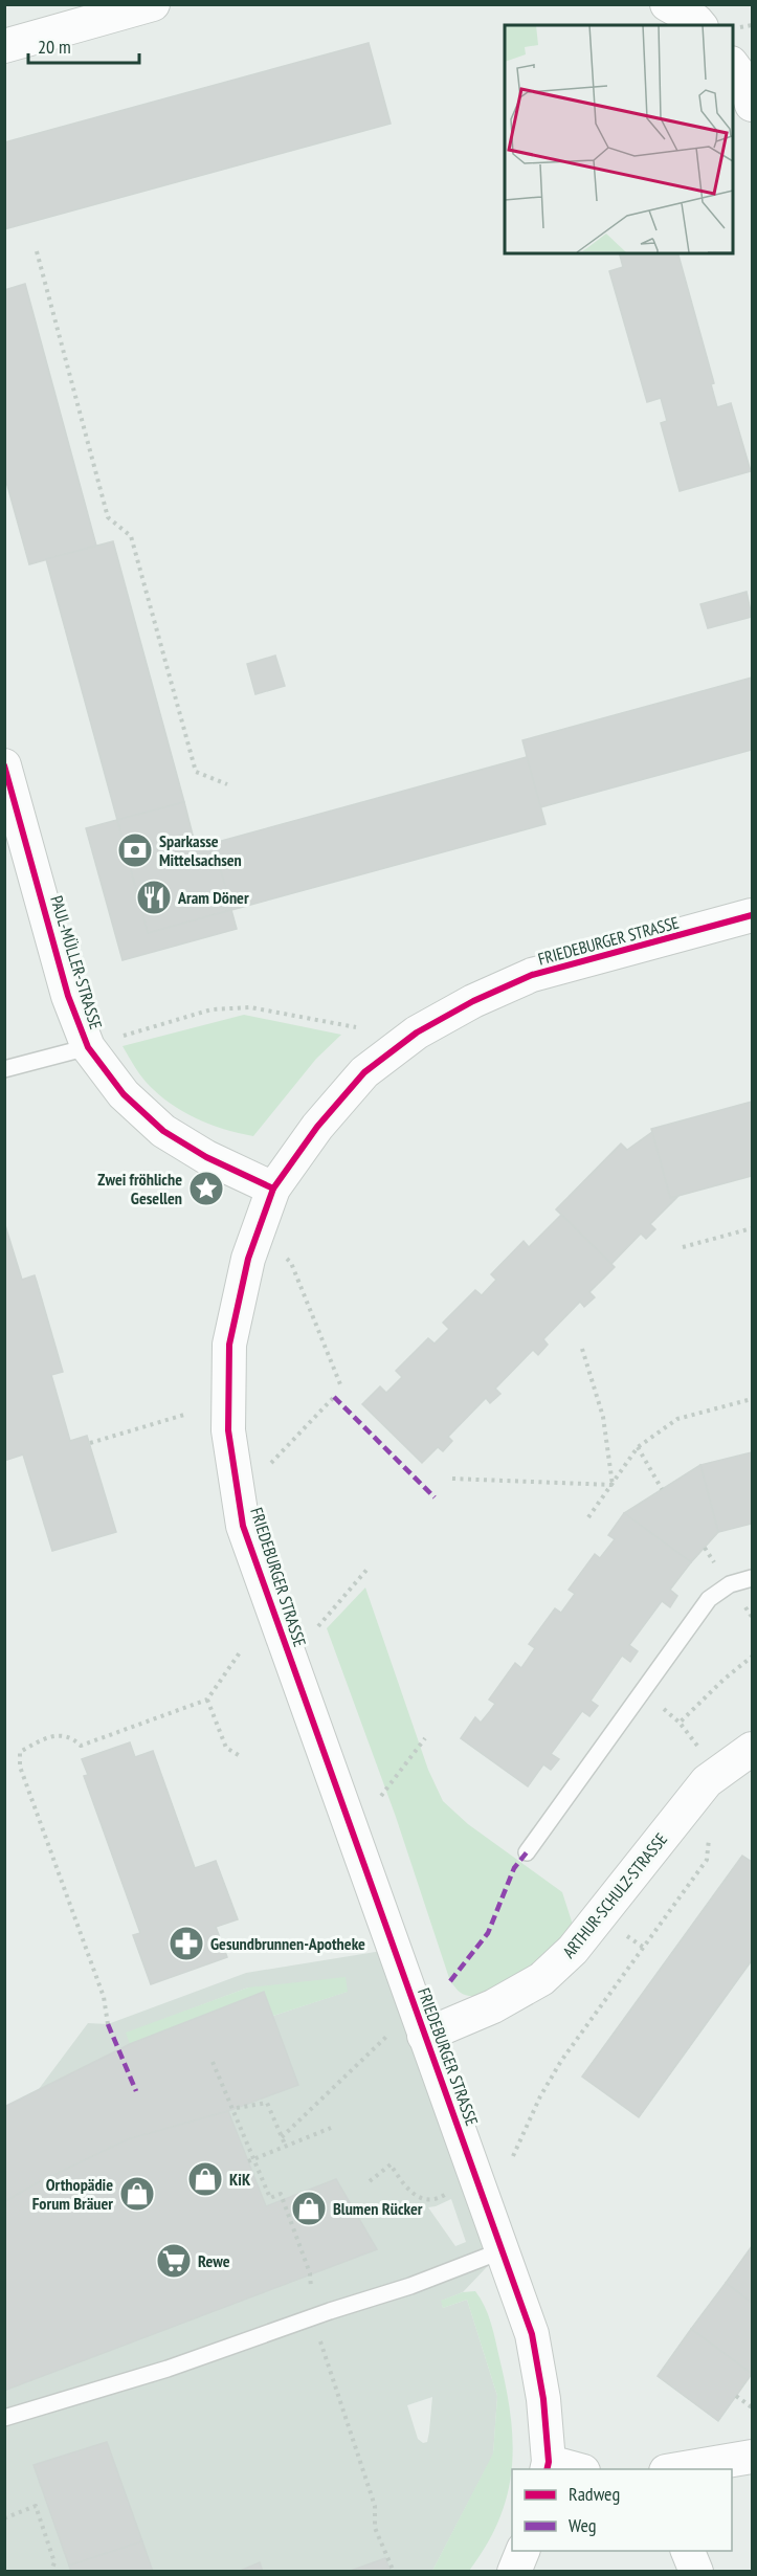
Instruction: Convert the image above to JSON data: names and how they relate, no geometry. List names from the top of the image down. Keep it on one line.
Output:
{"streets":{"street":["FRIEDEBURGER STRASSE","PAUL-MÜLLER-STRASSE","ARTHUR-SCHULZ-STRASSE"]},"crossings":[["FRIEDEBURGER STRASSE","PAUL-MÜLLER-STRASSE"],["FRIEDEBURGER STRASSE","ARTHUR-SCHULZ-STRASSE"]],"places":{"bank":["Sparkasse Mittelsachsen"],"restaurant":["Aram Döner"],"place":["Zwei fröhliche Gesellen"],"pharmacy":["Gesundbrunnen-Apotheke"],"shop":["KiK","Orthopädie Forum Bräuer","Blumen Rücker"],"supermarket":["Rewe"]},"legend":["Radweg","Weg"],"scale_bar":"20 m"}
